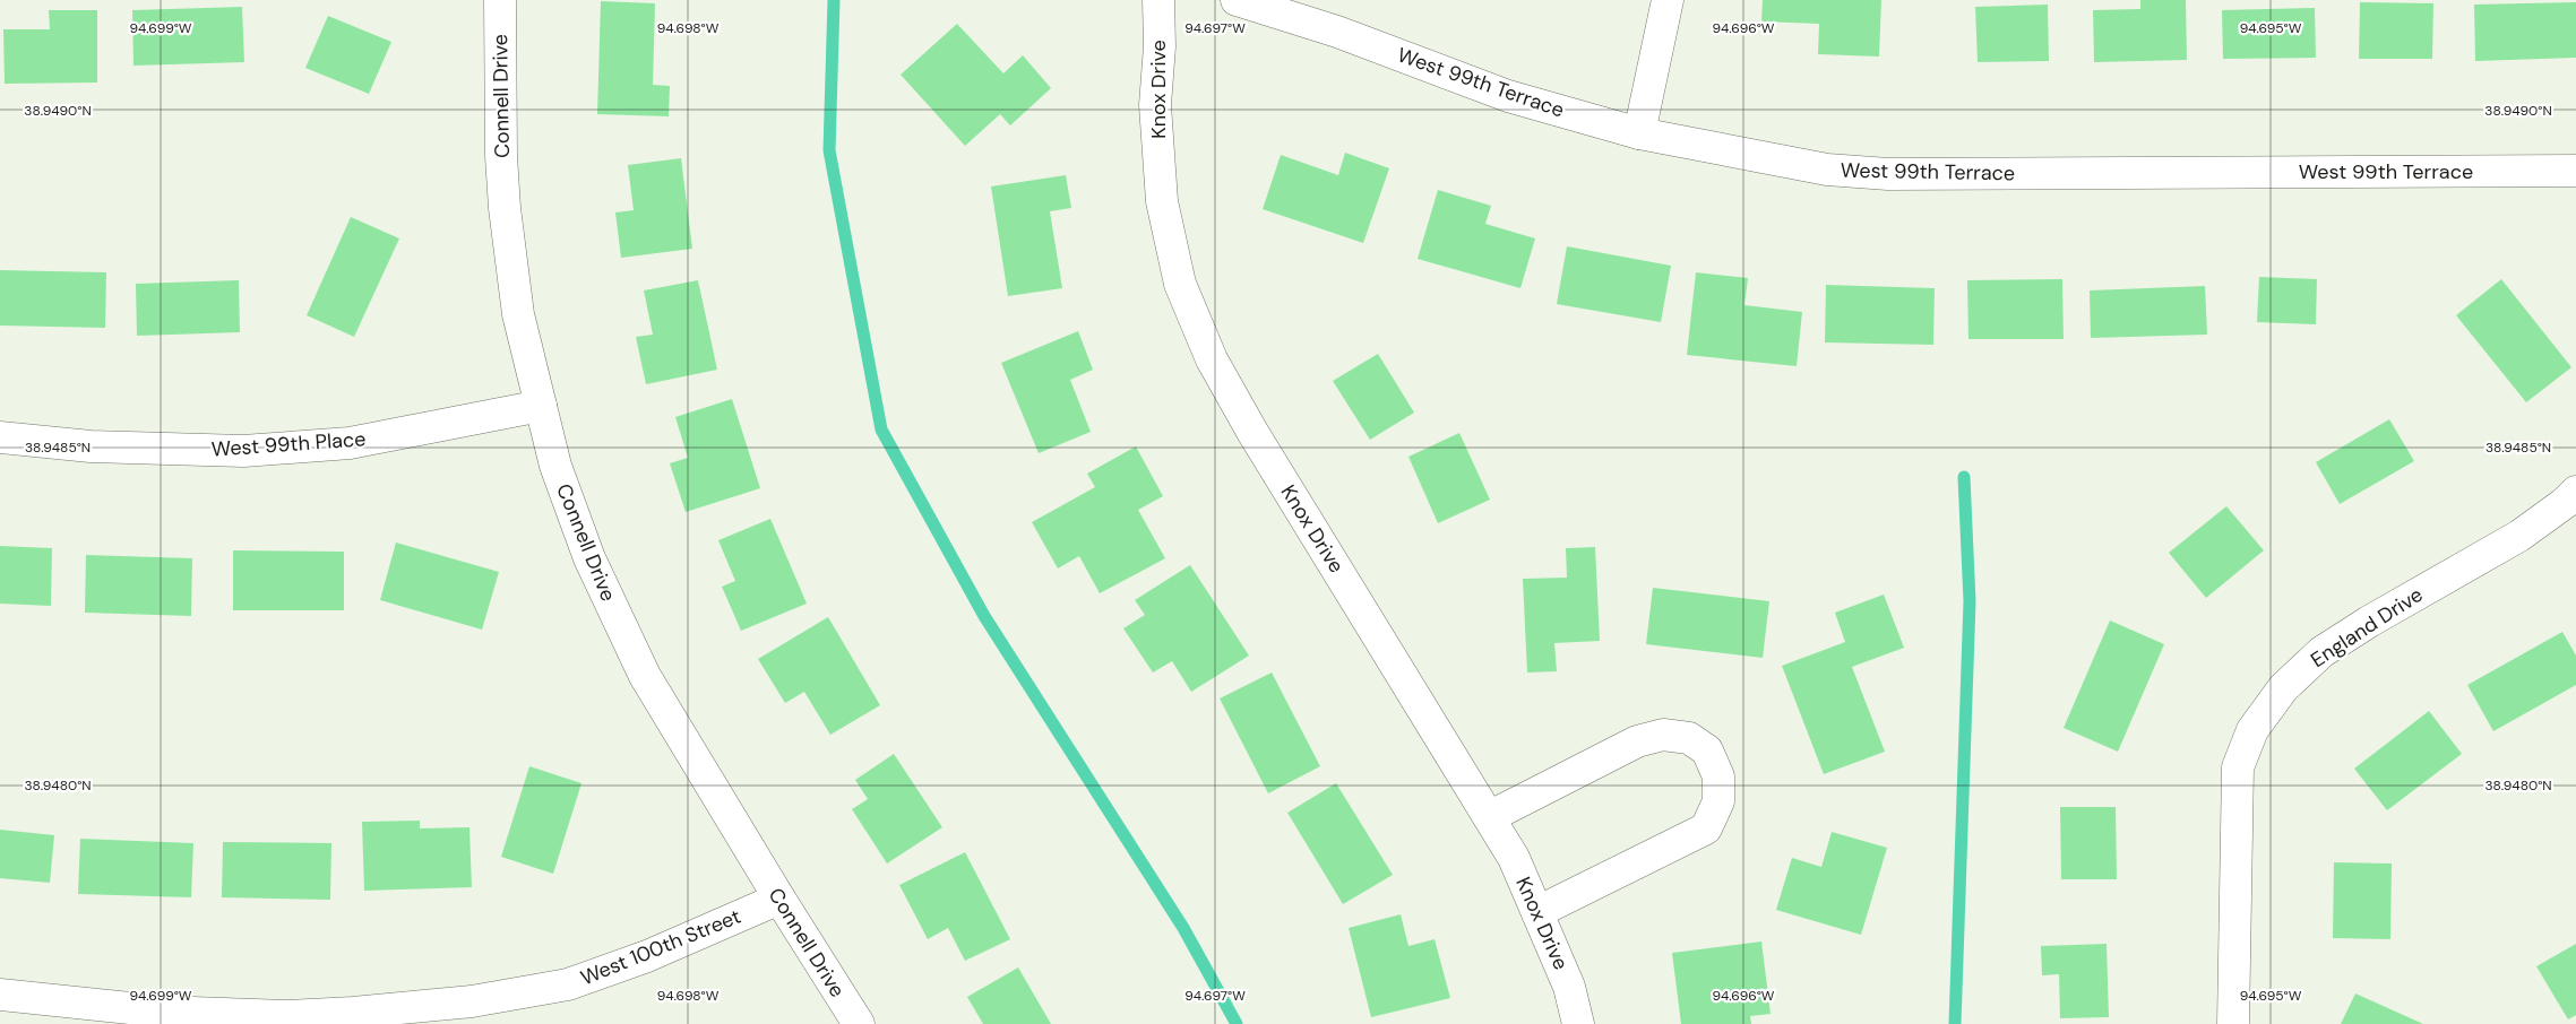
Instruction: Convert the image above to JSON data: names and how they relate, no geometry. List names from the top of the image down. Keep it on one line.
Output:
{"streets":{"street":["West 99th Terrace","Knox Drive","Connell Drive","West 99th Place","England Drive","West 100th Street"]},"crossings":[["Connell Drive","West 99th Place"],["Connell Drive","West 100th Street"]],"coordinates":["94.699°W","94.698°W","94.697°W","94.696°W","94.695°W","38.9490°N","38.9485°N","38.9480°N"]}
